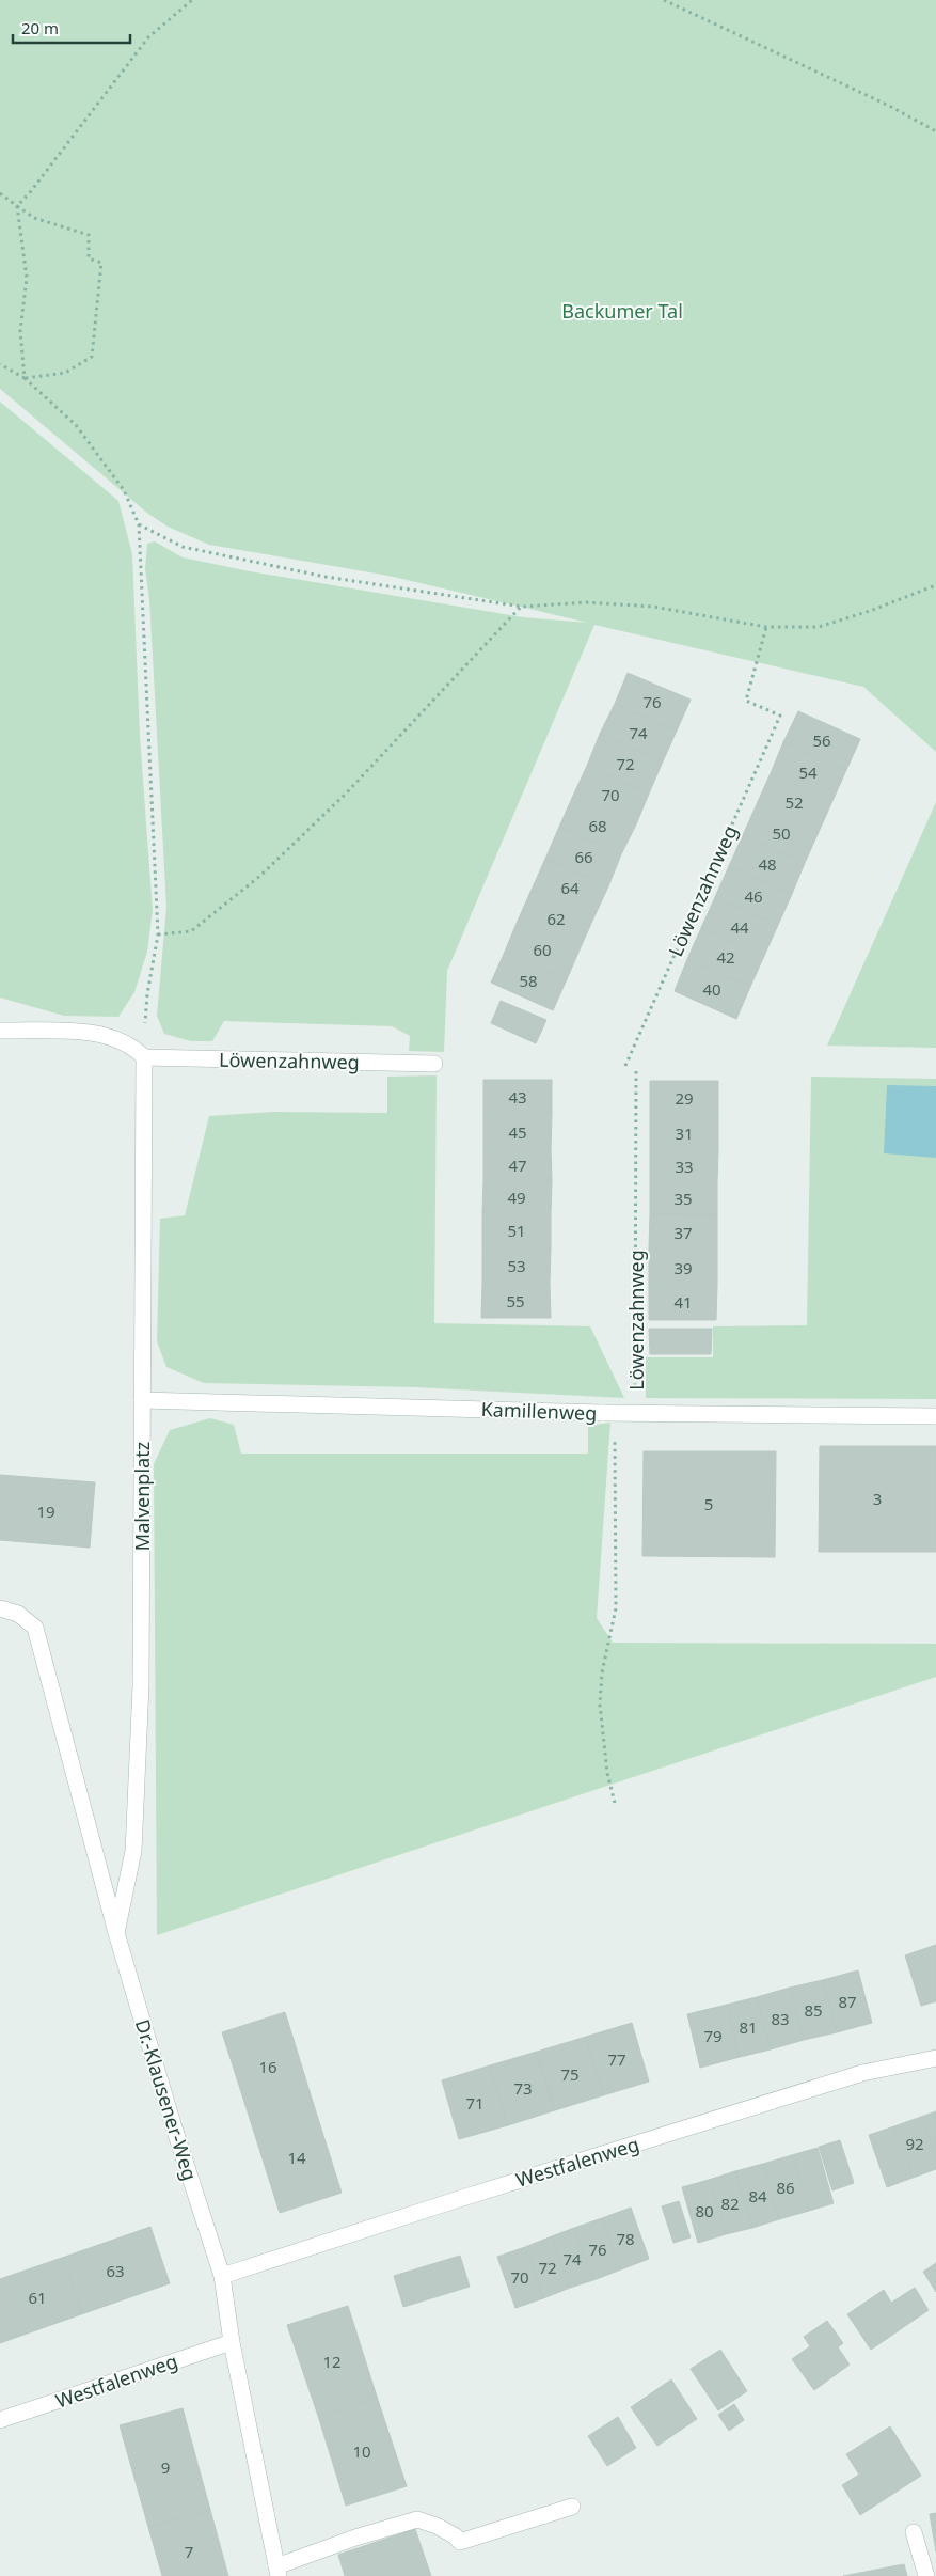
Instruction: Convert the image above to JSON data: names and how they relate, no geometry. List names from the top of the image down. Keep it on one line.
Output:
{"streets":{"street":["Löwenzahnweg","Kamillenweg","Malvenplatz","Dr.-Klausener-Weg","Westfalenweg"]},"crossings":[["Löwenzahnweg","Kamillenweg"],["Löwenzahnweg","Malvenplatz"],["Kamillenweg","Malvenplatz"],["Malvenplatz","Dr.-Klausener-Weg"],["Dr.-Klausener-Weg","Westfalenweg"]],"parks":["Backumer Tal"],"house_numbers":["76","74","56","72","54","70","52","68","50","66","48","64","46","62","44","60","42","58","40","43","29","45","31","47","33","49","35","51","37","53","39","55","41","3","5","19","87","85","83","81","79","77","16","75","73","71","92","14","86","84","82","80","78","76","74","72","63","70","61","12","10","9","7"],"scale_bar":"20 m"}
